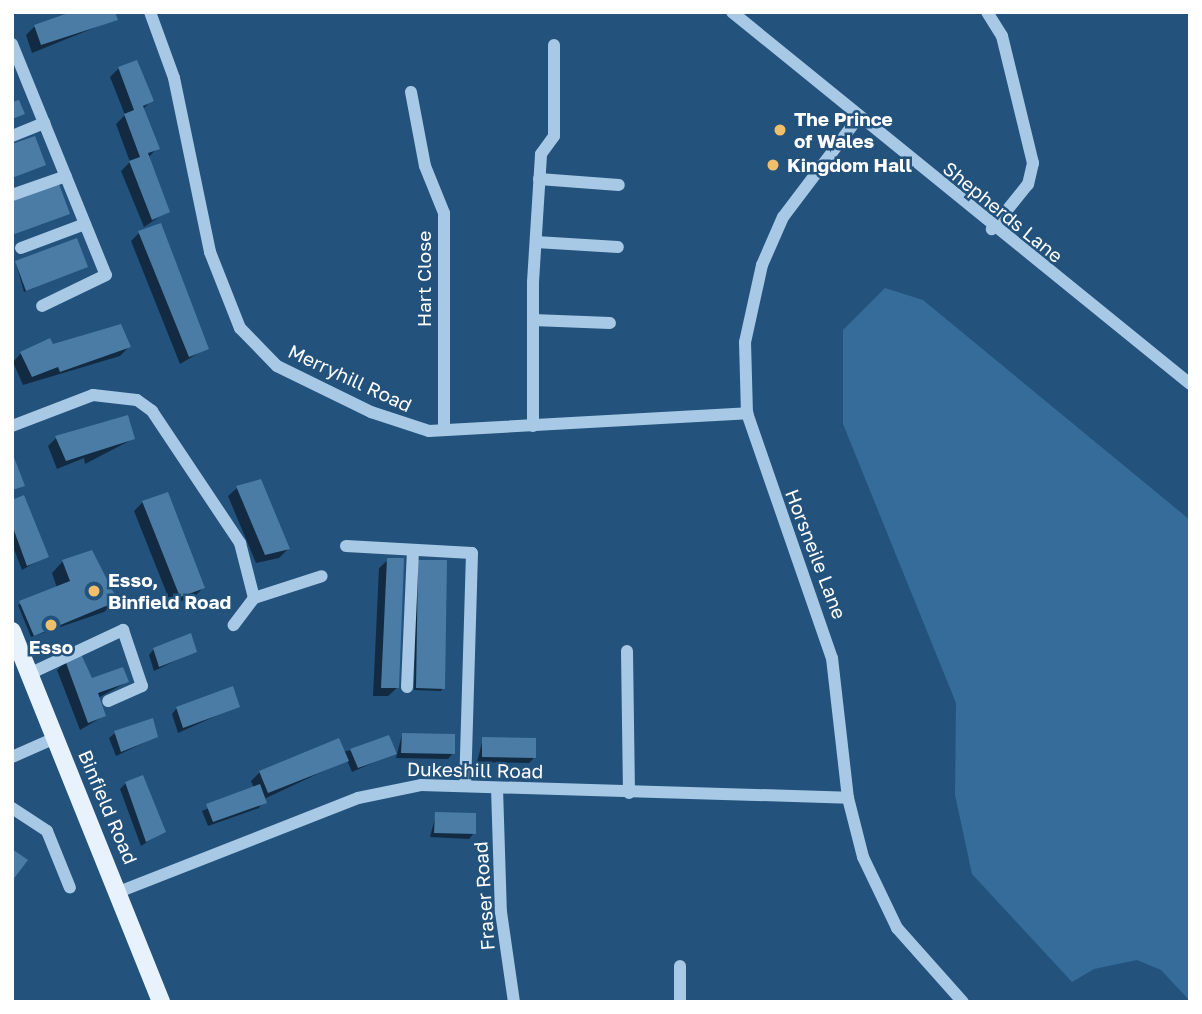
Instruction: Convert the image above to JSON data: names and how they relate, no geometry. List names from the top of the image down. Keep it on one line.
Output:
{"streets":{"main road":["Binfield Road"],"street":["Shepherds Lane","Hart Close","Merryhill Road","Horsneile Lane","Dukeshill Road","Fraser Road"]},"crossings":[["Shepherds Lane","Horsneile Lane"],["Hart Close","Merryhill Road"],["Merryhill Road","Horsneile Lane"],["Horsneile Lane","Dukeshill Road"],["Dukeshill Road","Binfield Road"],["Dukeshill Road","Fraser Road"]],"places":["The Prince of Wales","Kingdom Hall","Esso, Binfield Road","Esso"]}
